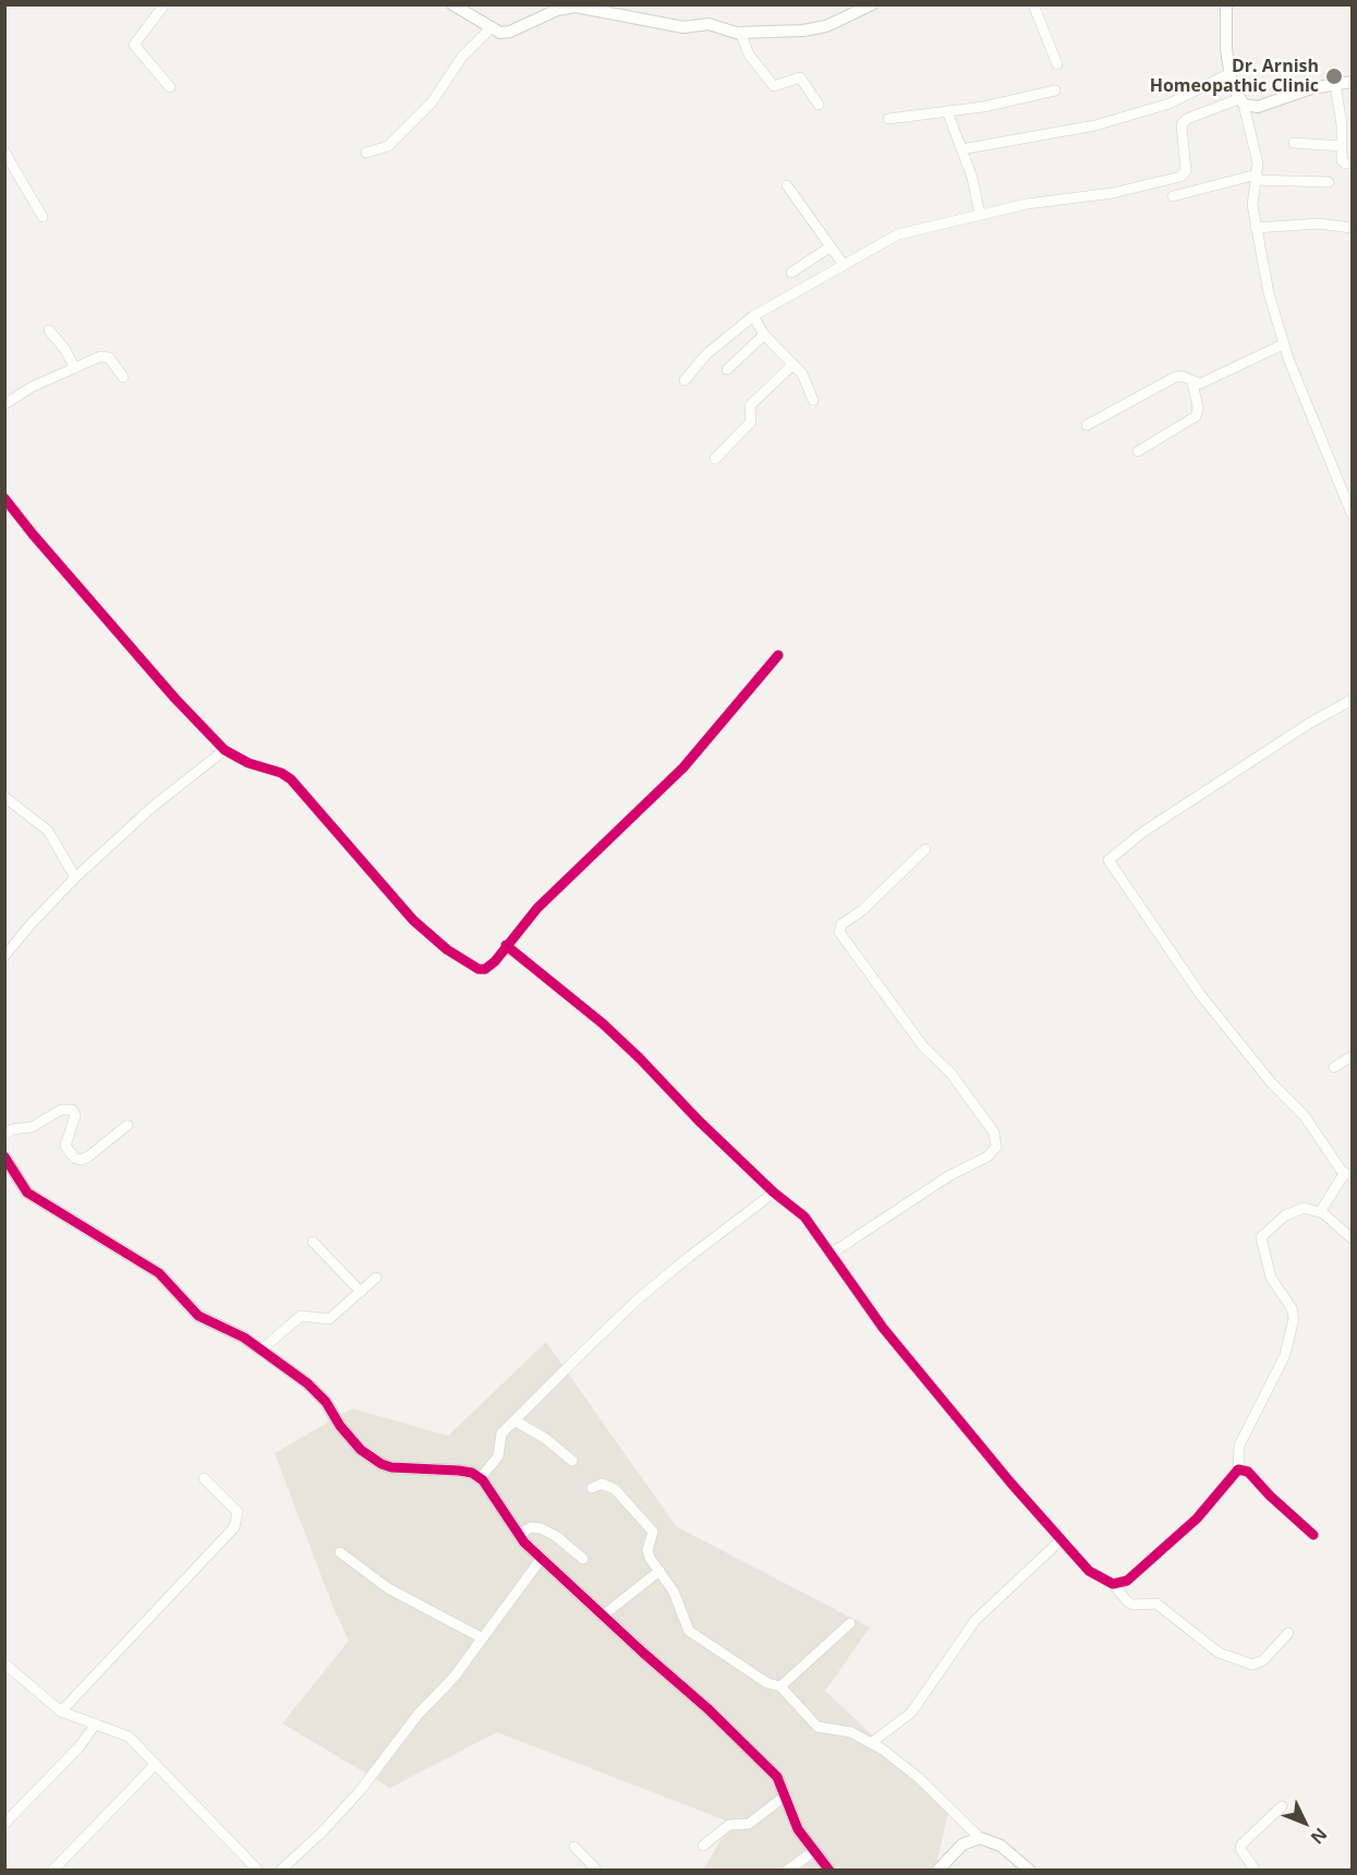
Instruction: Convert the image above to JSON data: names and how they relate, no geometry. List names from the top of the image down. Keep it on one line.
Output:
{"places":["Dr. Arnish Homeopathic Clinic"],"north":"bottom right"}
